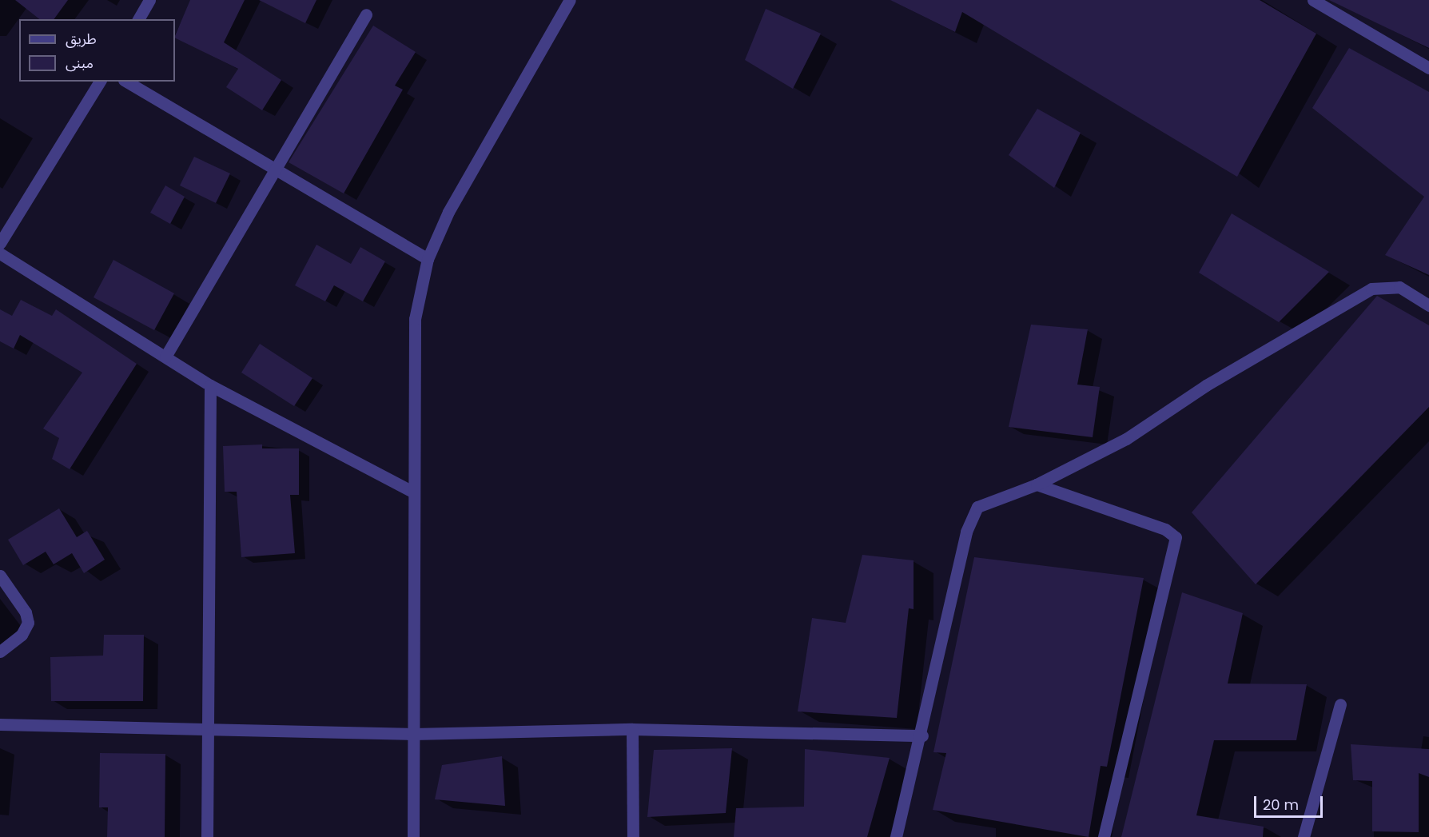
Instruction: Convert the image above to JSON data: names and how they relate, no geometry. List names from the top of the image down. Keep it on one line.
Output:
{"legend":["طريق","مبنى"],"scale_bar":"20 m"}
